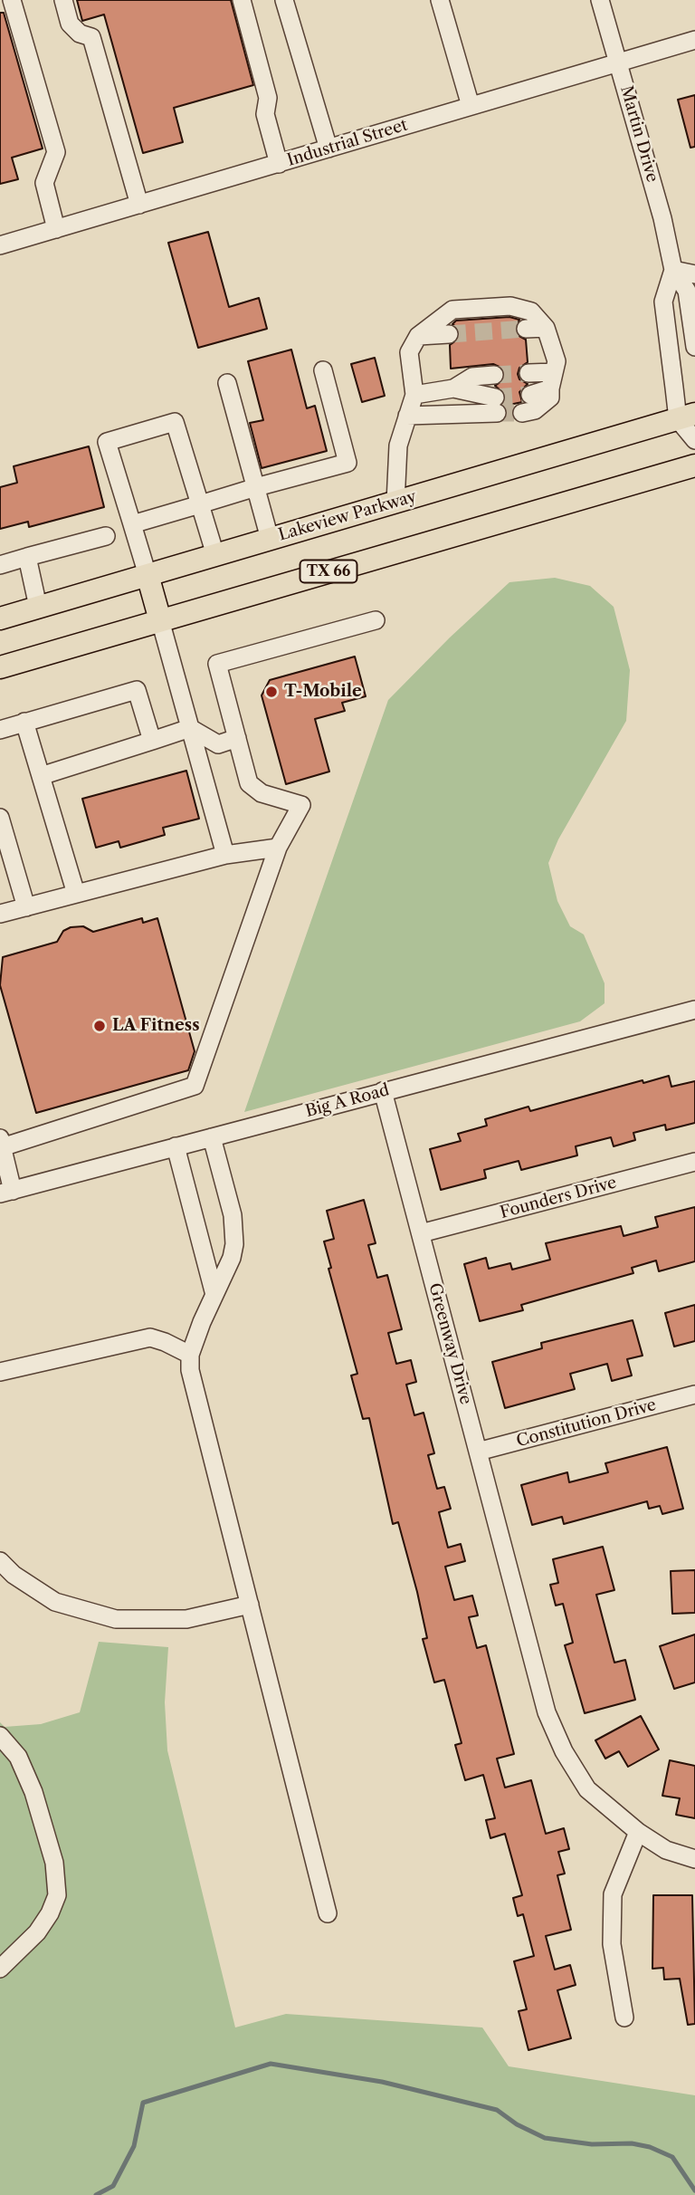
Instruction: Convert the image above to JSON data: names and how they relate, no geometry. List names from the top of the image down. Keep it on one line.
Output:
{"streets":{"main road":["Lakeview Parkway","TX 66"],"street":["Martin Drive","Industrial Street","Big A Road","Founders Drive","Greenway Drive","Constitution Drive"]},"crossings":[["Martin Drive","Industrial Street"],["Big A Road","Greenway Drive"],["Founders Drive","Greenway Drive"],["Greenway Drive","Constitution Drive"]],"places":["T-Mobile","LA Fitness"]}
